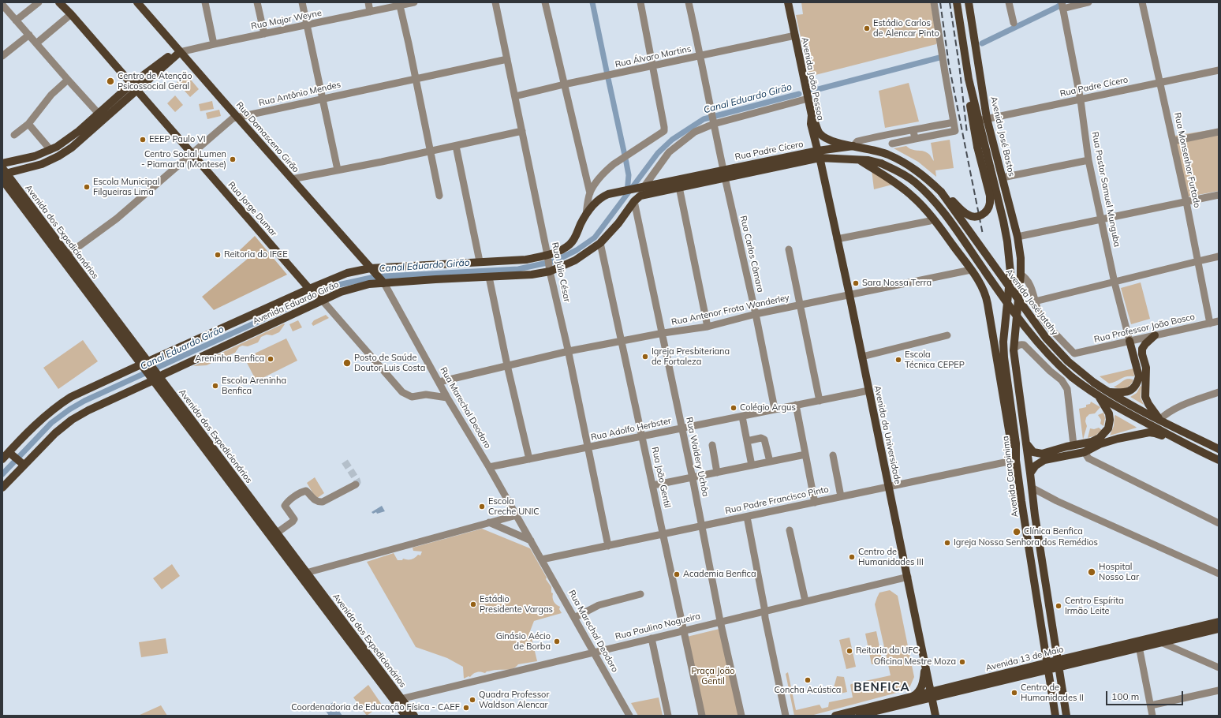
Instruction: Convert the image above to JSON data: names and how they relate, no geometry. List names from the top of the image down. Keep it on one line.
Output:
{"streets":{"main road":["Avenida João Pessoa","Rua Padre Cícero","Avenida José Bastos","Rua Damasceno Girão","Rua Jorge Dumar","Avenida dos Expedicionários","Avenida José Jatahy","Avenida Eduardo Girão","Avenida da Universidade","Avenida Carapinima","Avenida 13 de Maio"],"street":["Rua Major Weyne","Rua Álvaro Martins","Rua Antônio Mendes","Rua Monsenhor Furtado","Rua Pastor Samuel Munguba","Rua Carlos Câmara","Rua Júlio César","Rua Antenor Frota Wanderley","Rua Professor João Bosco","Rua Marechal Deodoro","Rua Adolfo Herbster","Rua Waldery Uchôa","Rua João Gentil","Rua Padre Francisco Pinto","Rua Paulino Nogueira"]},"crossings":[["Rua Major Weyne","Rua Damasceno Girão"],["Rua Álvaro Martins","Avenida João Pessoa"],["Rua Álvaro Martins","Rua Carlos Câmara"],["Rua Álvaro Martins","Rua Júlio César"],["Avenida João Pessoa","Rua Padre Cícero"],["Avenida João Pessoa","Avenida da Universidade"],["Rua Padre Cícero","Avenida José Bastos"],["Rua Padre Cícero","Rua Monsenhor Furtado"],["Rua Padre Cícero","Rua Pastor Samuel Munguba"],["Rua Padre Cícero","Rua Carlos Câmara"],["Rua Padre Cícero","Avenida José Jatahy"],["Rua Padre Cícero","Avenida Eduardo Girão"],["Rua Padre Cícero","Avenida da Universidade"],["Rua Padre Cícero","Rua Waldery Uchôa"],["Rua Padre Cícero","Avenida Carapinima"],["Rua Antônio Mendes","Rua Damasceno Girão"],["Rua Antônio Mendes","Rua Jorge Dumar"],["Rua Antônio Mendes","Avenida dos Expedicionários"],["Rua Antônio Mendes","Rua Júlio César"],["Rua Damasceno Girão","Avenida Eduardo Girão"],["Rua Damasceno Girão","Rua Marechal Deodoro"],["Rua Monsenhor Furtado","Rua Professor João Bosco"],["Rua Pastor Samuel Munguba","Rua Professor João Bosco"],["Rua Jorge Dumar","Avenida Eduardo Girão"],["Rua Jorge Dumar","Rua Marechal Deodoro"],["Avenida dos Expedicionários","Avenida Eduardo Girão"],["Avenida dos Expedicionários","Rua Paulino Nogueira"],["Rua Carlos Câmara","Rua Antenor Frota Wanderley"],["Rua Carlos Câmara","Rua Adolfo Herbster"],["Rua Júlio César","Avenida Eduardo Girão"],["Rua Júlio César","Rua Antenor Frota Wanderley"],["Rua Júlio César","Rua Adolfo Herbster"],["Rua Júlio César","Rua Padre Francisco Pinto"],["Avenida Eduardo Girão","Rua Marechal Deodoro"],["Avenida Eduardo Girão","Rua Waldery Uchôa"],["Avenida Eduardo Girão","Rua João Gentil"],["Rua Antenor Frota Wanderley","Rua Marechal Deodoro"],["Rua Antenor Frota Wanderley","Avenida da Universidade"],["Rua Antenor Frota Wanderley","Rua Waldery Uchôa"],["Rua Antenor Frota Wanderley","Rua João Gentil"],["Rua Marechal Deodoro","Rua Adolfo Herbster"],["Rua Marechal Deodoro","Rua Padre Francisco Pinto"],["Rua Marechal Deodoro","Rua Paulino Nogueira"],["Rua Adolfo Herbster","Avenida da Universidade"],["Rua Adolfo Herbster","Rua Waldery Uchôa"],["Rua Adolfo Herbster","Rua João Gentil"],["Avenida da Universidade","Rua Padre Francisco Pinto"],["Avenida da Universidade","Rua Paulino Nogueira"],["Avenida da Universidade","Avenida 13 de Maio"],["Rua Waldery Uchôa","Rua Padre Francisco Pinto"],["Rua Waldery Uchôa","Rua Paulino Nogueira"],["Avenida Carapinima","Rua Padre Francisco Pinto"],["Avenida Carapinima","Avenida 13 de Maio"],["Rua João Gentil","Rua Padre Francisco Pinto"],["Rua João Gentil","Rua Paulino Nogueira"]],"districts":["BENFICA"],"water":["Canal Eduardo Girão"],"parks":["Praça João Gentil"],"places":["Estádio Carlos de Alencar Pinto","Centro de Atenção Psicossocial Geral","EEEP Paulo VI","Centro Social Lumen - Piamarta (Montese)","Escola Municipal Filgueiras Lima","Reitoria do IFCE","Sara Nossa Terra","Igreja Presbiteriana de Fortaleza","Areninha Benfica","Escola Técnica CEPEP","Posto de Saúde Doutor Luis Costa","Escola Areninha Benfica","Colégio Argus","Escola Creche UNIC","Clínica Benfica","Igreja Nossa Senhora dos Remédios","Centro de Humanidades III","Hospital Nosso Lar","Academia Benfica","Estádio Presidente Vargas","Centro Espírita Irmão Leite","Ginásio Aécio de Borba","Reitoria da UFC","Oficina Mestre Moza","Concha Acústica","Centro de Humanidades II","Quadra Professor Waldson Alencar","Coordenadoria de Educação Física - CAEF"],"scale_bar":"100 m"}
